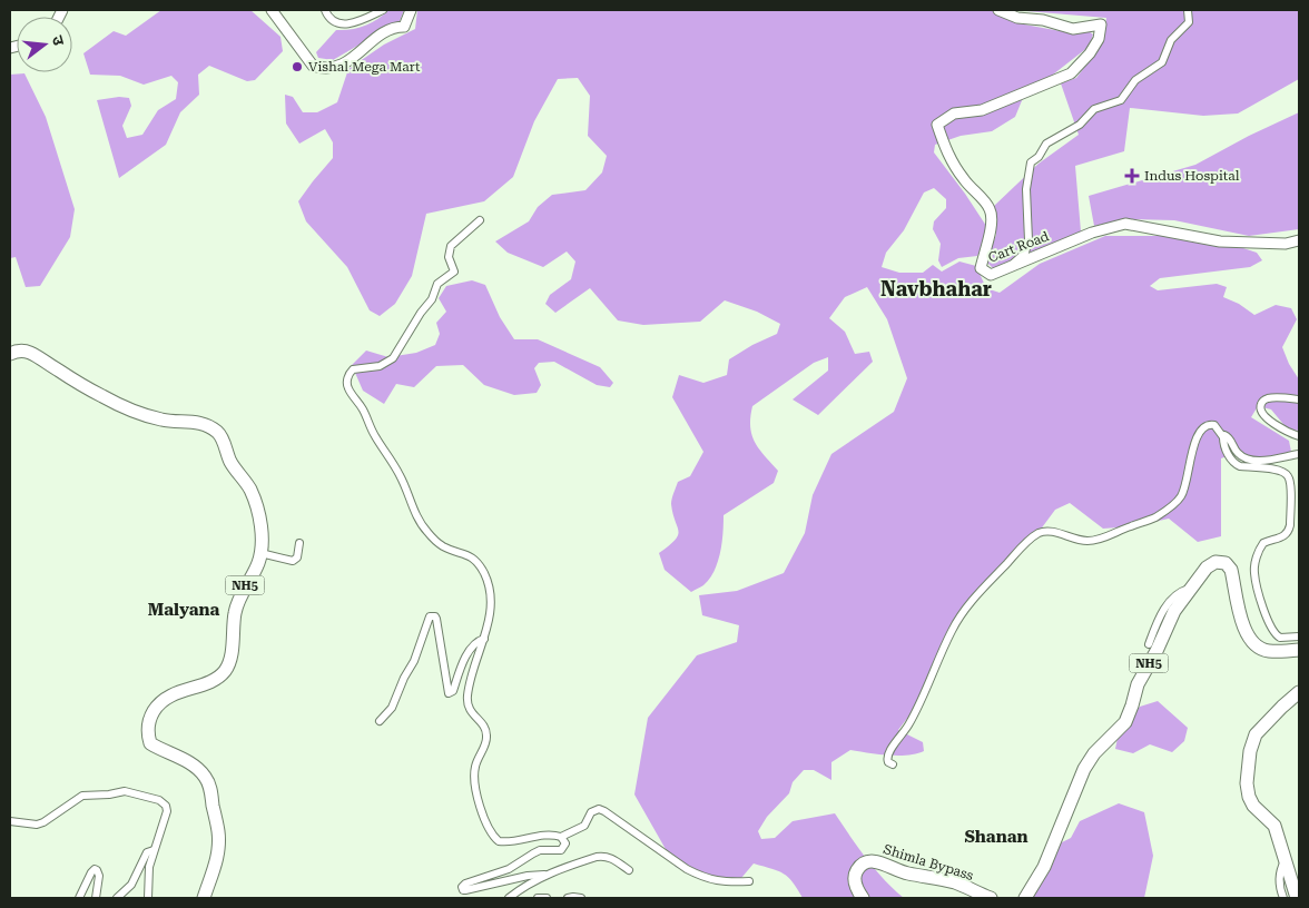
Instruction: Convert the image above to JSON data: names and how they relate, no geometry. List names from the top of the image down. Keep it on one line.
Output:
{"streets":{"highway":["NH5","Shimla Bypass"],"main road":["Cart Road"]},"districts":["Navbhahar","Malyana","Shanan"],"places":{"other":["Vishal Mega Mart"],"health":["Indus Hospital"]},"north":"right"}
